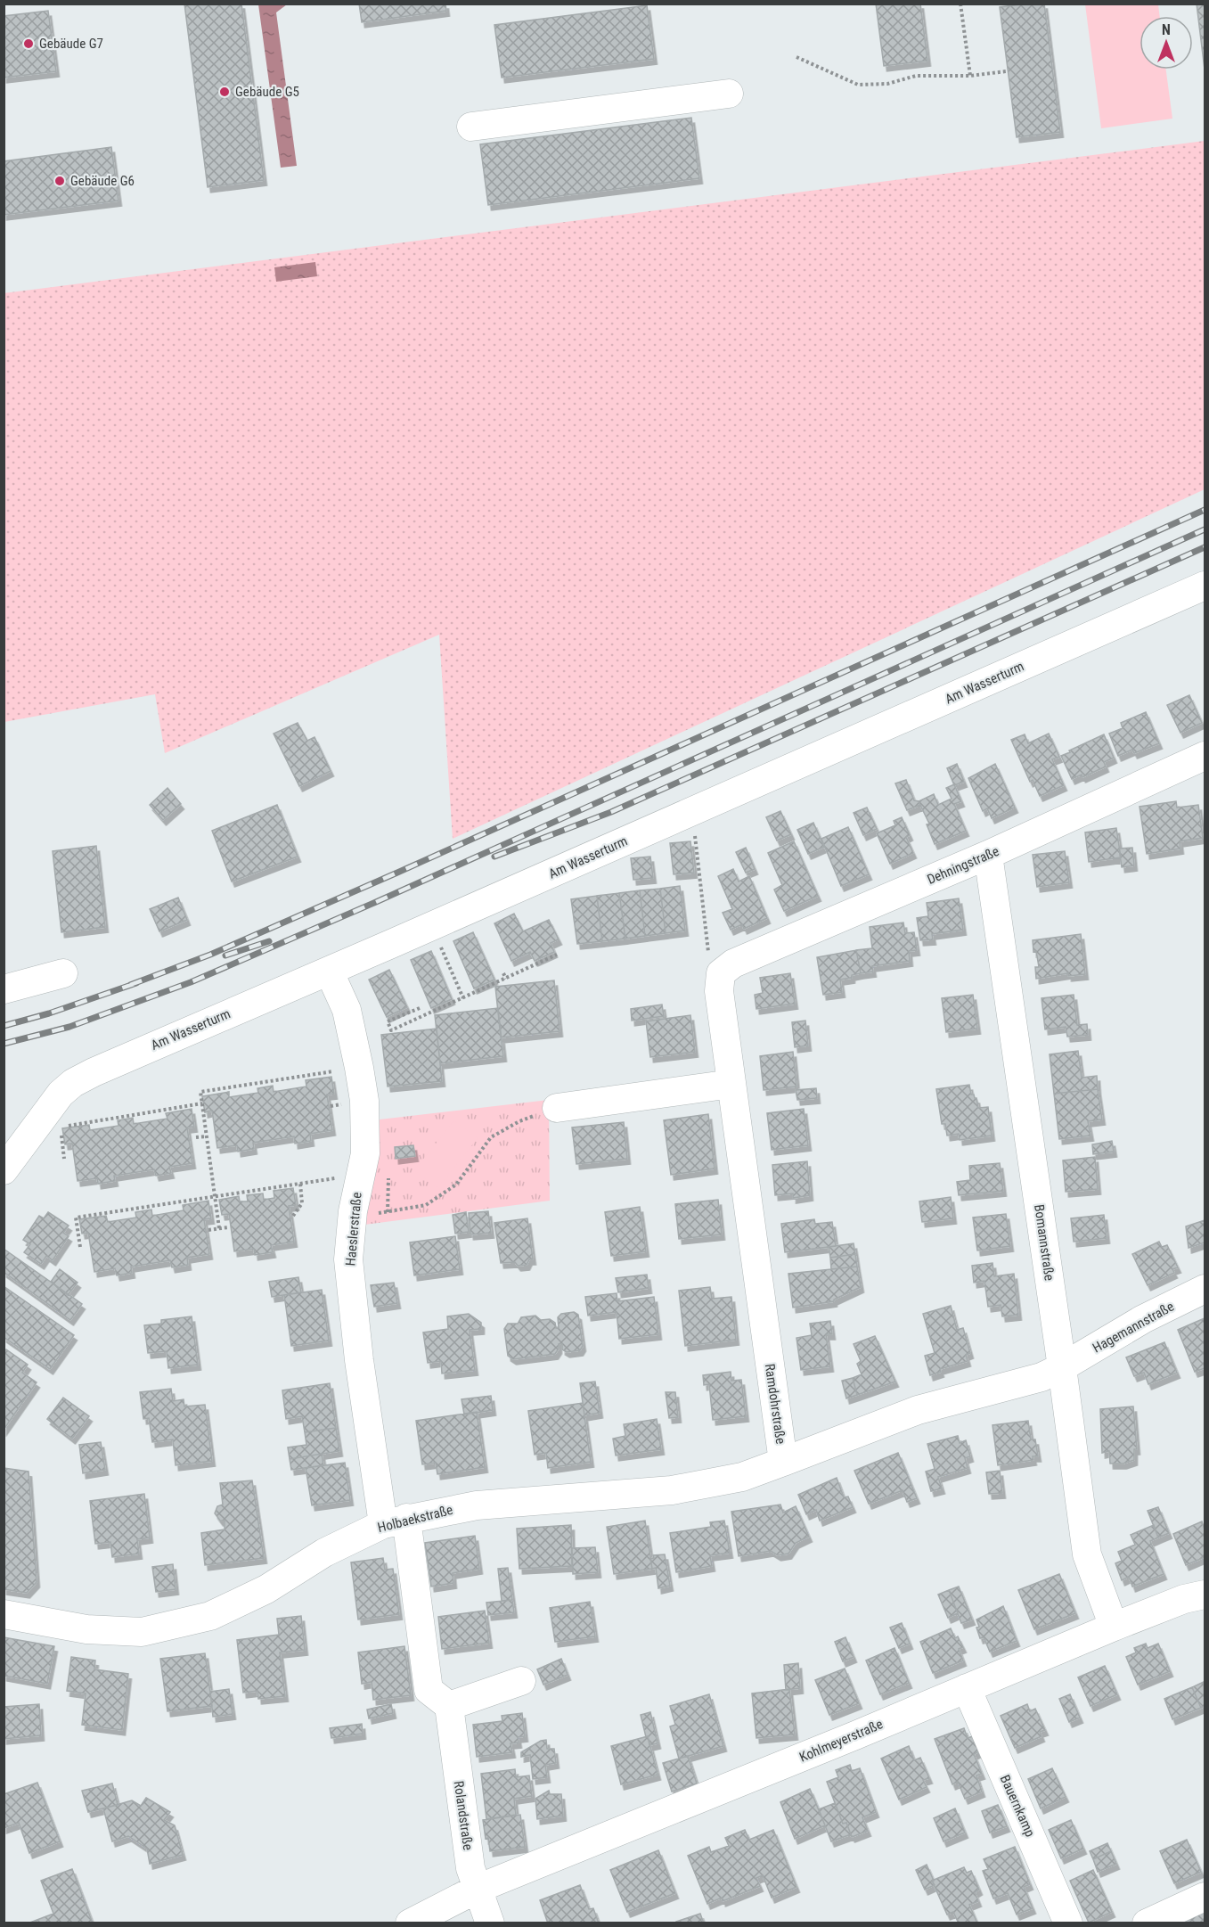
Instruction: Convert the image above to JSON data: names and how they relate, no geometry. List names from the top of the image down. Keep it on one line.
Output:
{"streets":{"street":["Am Wasserturm","Dehningstraße","Haeslerstraße","Bomannstraße","Hagemannstraße","Ramdohrstraße","Holbaekstraße","Kohlmeyerstraße","Bauernkamp","Rolandstraße"]},"crossings":[["Am Wasserturm","Haeslerstraße"],["Dehningstraße","Bomannstraße"],["Dehningstraße","Ramdohrstraße"],["Haeslerstraße","Holbaekstraße"],["Bomannstraße","Hagemannstraße"],["Bomannstraße","Ramdohrstraße"],["Bomannstraße","Kohlmeyerstraße"],["Hagemannstraße","Ramdohrstraße"],["Ramdohrstraße","Holbaekstraße"],["Kohlmeyerstraße","Bauernkamp"],["Kohlmeyerstraße","Rolandstraße"]],"places":["Gebäude G7","Gebäude G5","Gebäude G6"],"north":"top"}
